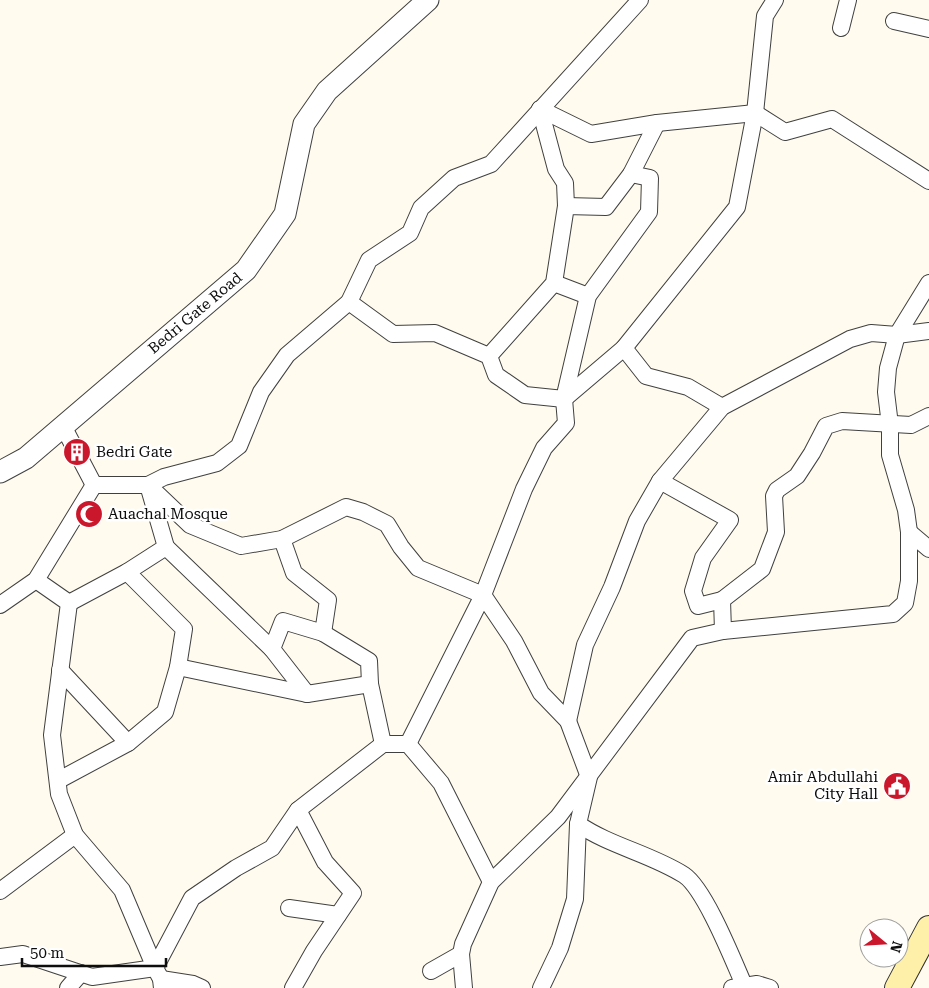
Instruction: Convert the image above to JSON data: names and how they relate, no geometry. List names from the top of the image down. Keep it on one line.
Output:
{"streets":{"street":["Bedri Gate Road"]},"places":{"building":["Bedri Gate"],"mosque":["Auachal Mosque"],"public building":["Amir Abdullahi City Hall"]},"scale_bar":"50 m","north":"right"}
